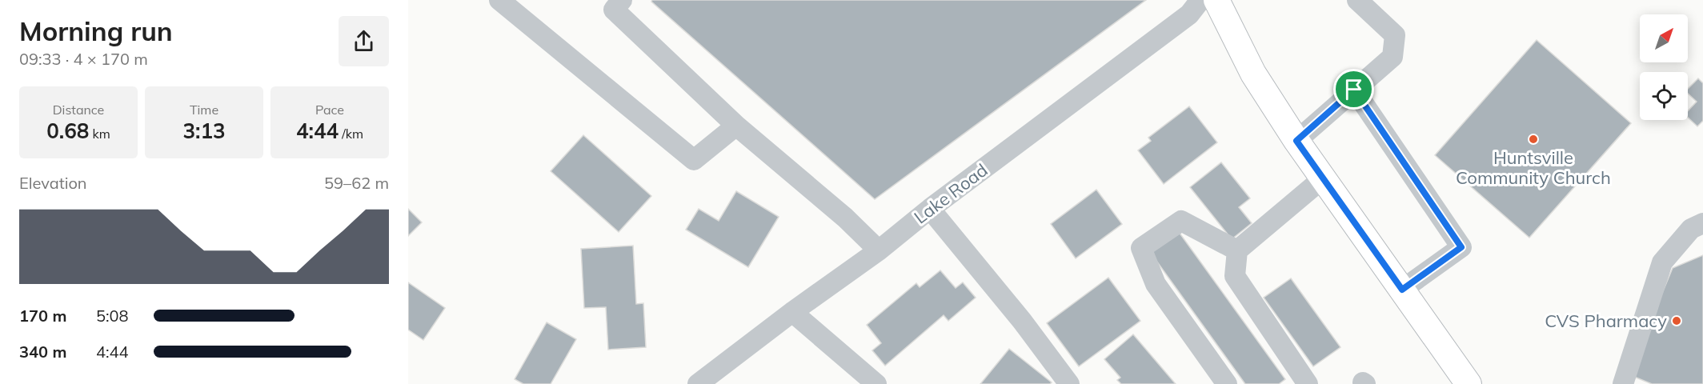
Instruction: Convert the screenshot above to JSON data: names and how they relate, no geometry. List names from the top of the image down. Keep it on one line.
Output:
{"streets":{"street":["Lake Road"]},"places":["Huntsville Community Church","CVS Pharmacy"],"north":"top right","page":{"heading":["Morning run","09:33 · 4 × 170 m"],"stats":[["Distance","0.68 km"],["Time","3:13"],["Pace","4:44 /km"]],"chart":["Elevation","59–62 m"],"list":[{"name":"170 m","note":"5:08"},{"name":"340 m","note":"4:44"}]}}
